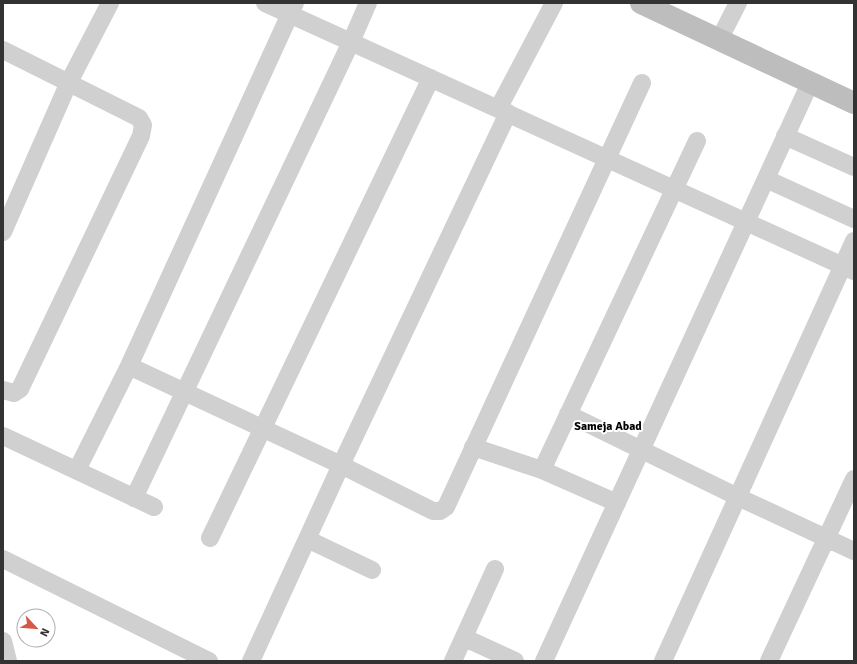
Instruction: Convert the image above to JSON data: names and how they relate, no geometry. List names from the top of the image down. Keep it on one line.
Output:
{"districts":["Sameja Abad"],"north":"bottom right"}
